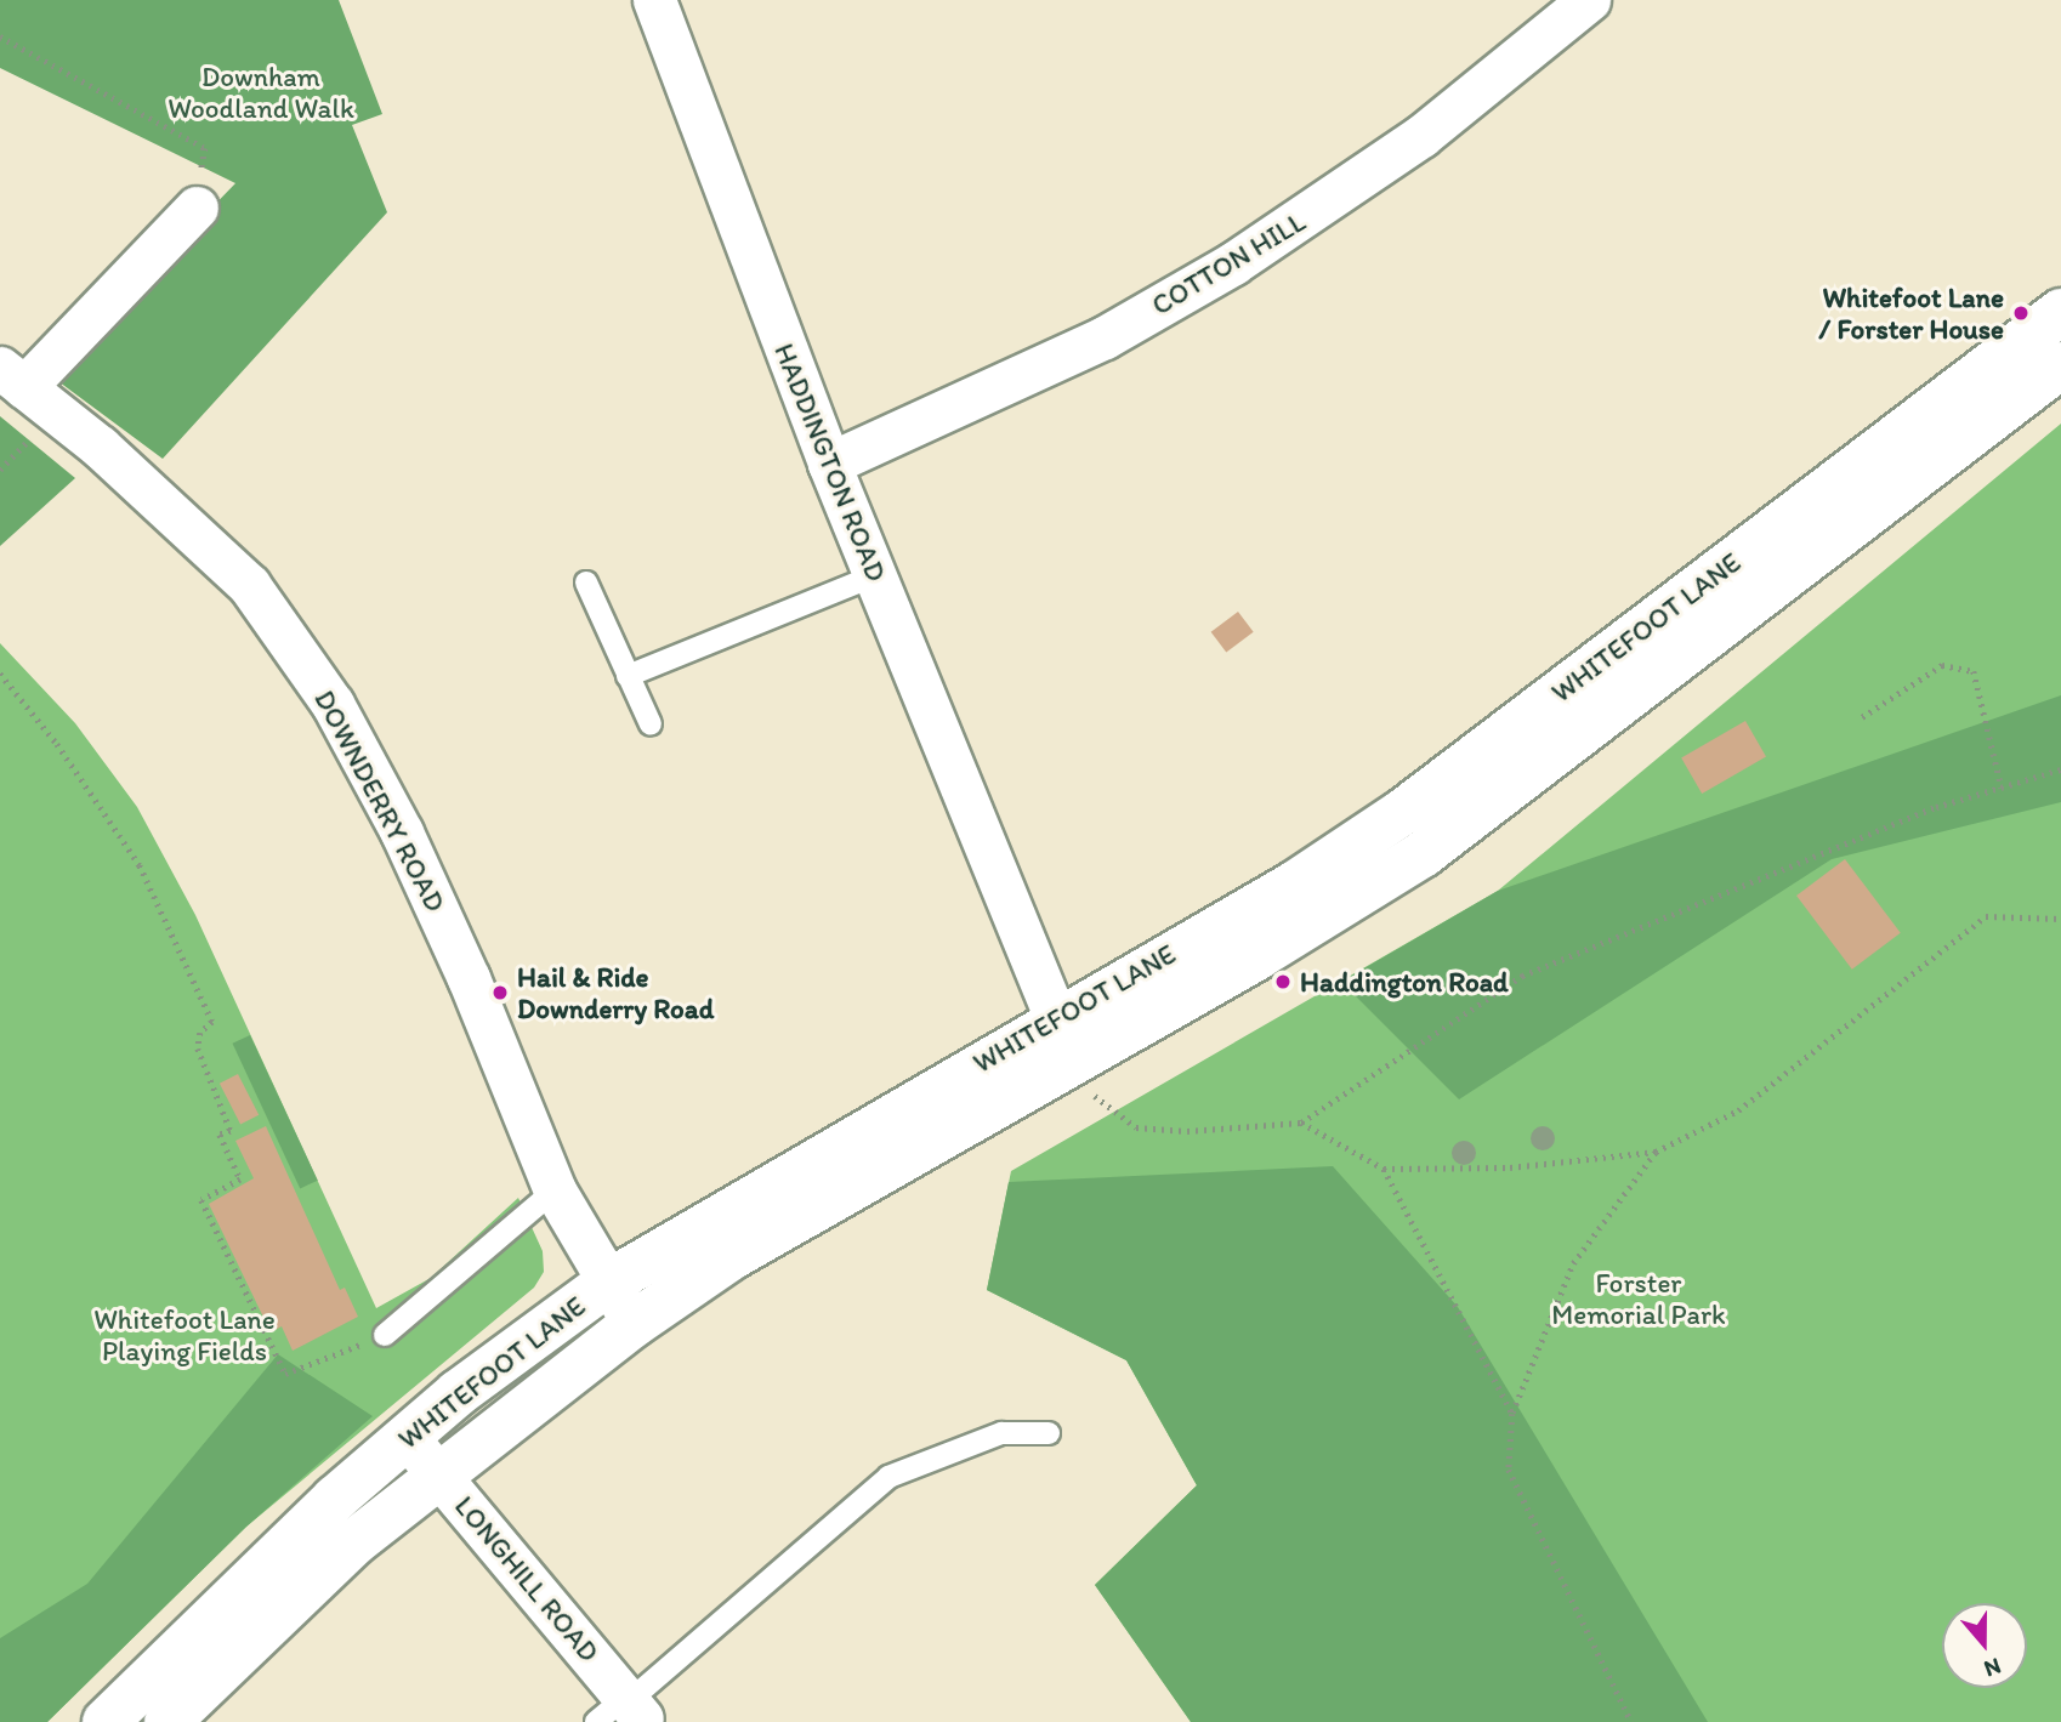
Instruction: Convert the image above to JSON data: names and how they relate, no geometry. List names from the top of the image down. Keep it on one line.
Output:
{"streets":{"street":["COTTON HILL","HADDINGTON ROAD","WHITEFOOT LANE","DOWNDERRY ROAD","LONGHILL ROAD"]},"crossings":[["COTTON HILL","HADDINGTON ROAD"],["HADDINGTON ROAD","WHITEFOOT LANE"],["WHITEFOOT LANE","DOWNDERRY ROAD"],["WHITEFOOT LANE","LONGHILL ROAD"]],"parks":["Downham Woodland Walk","Forster Memorial Park","Whitefoot Lane Playing Fields"],"places":["Whitefoot Lane / Forster House","Haddington Road","Hail & Ride Downderry Road"],"north":"bottom"}
